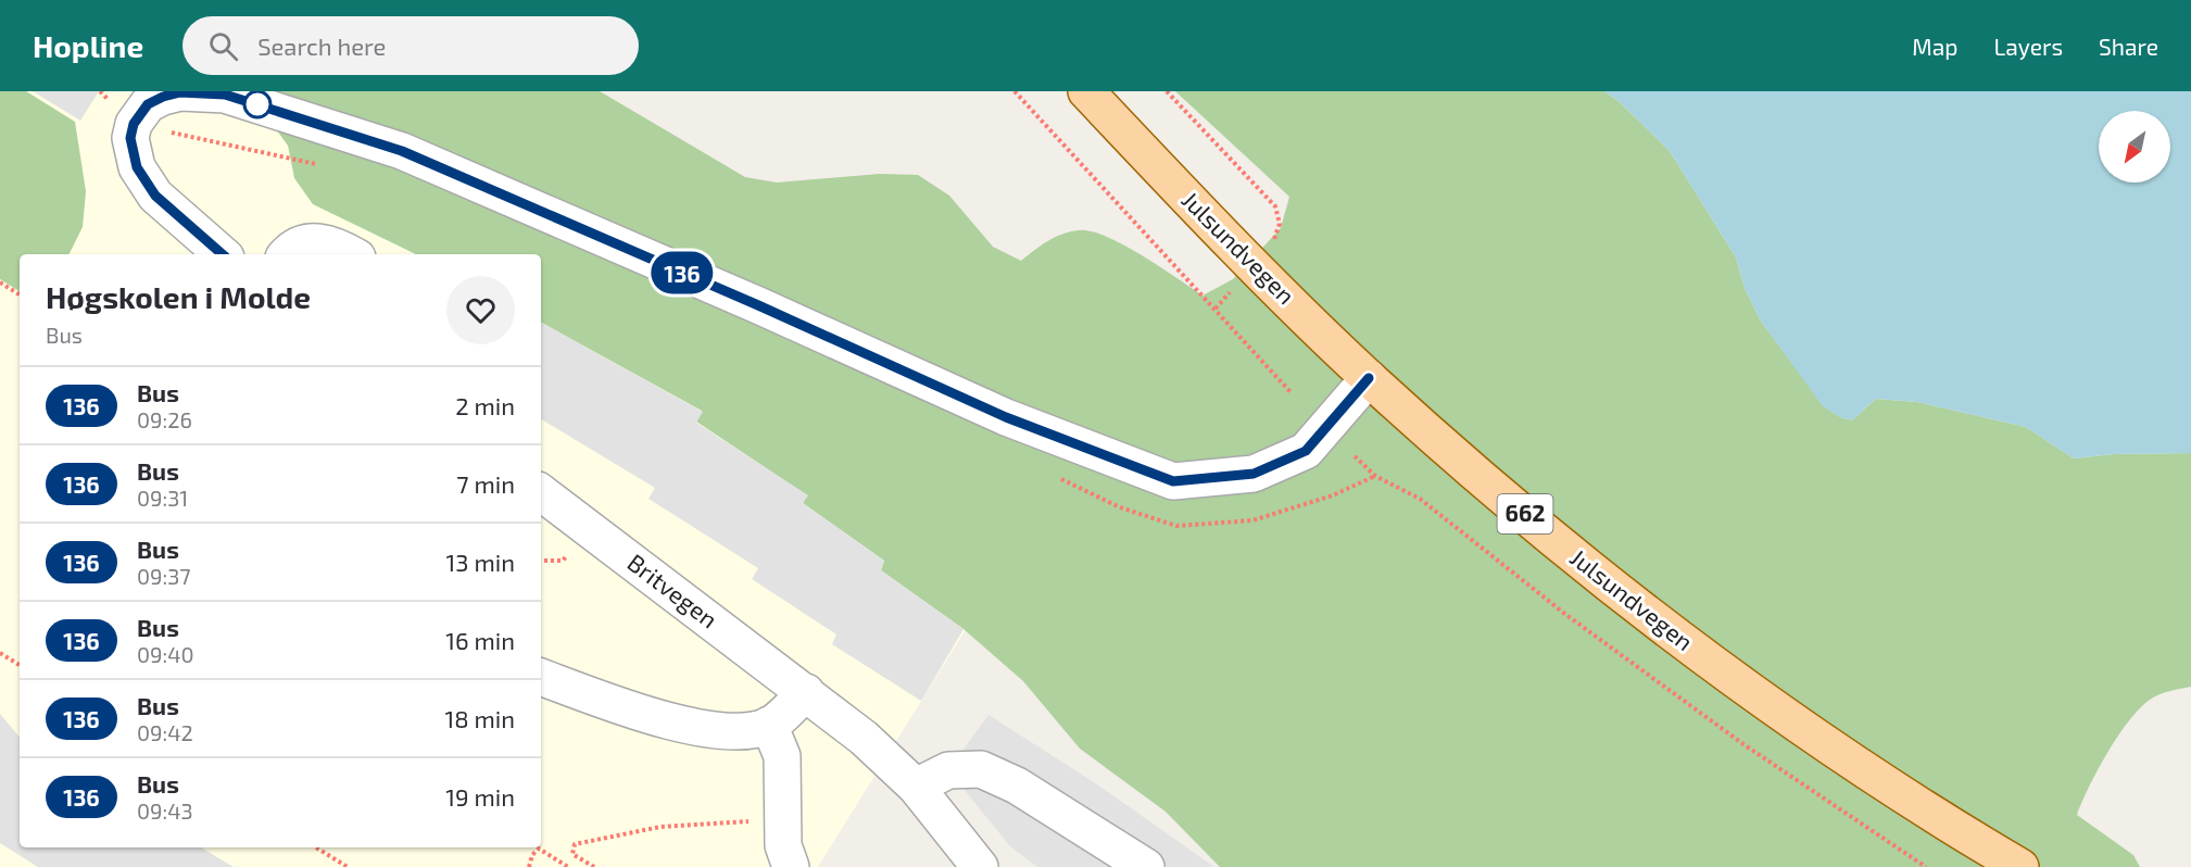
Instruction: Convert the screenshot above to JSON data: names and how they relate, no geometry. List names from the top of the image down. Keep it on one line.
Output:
{"streets":{"main road":["Julsundvegen","662"],"street":["Britvegen"]},"lines":["bus line 136"],"north":"bottom left","page":{"header":"Hopline","search":"Search here","nav":["Map","Layers","Share"],"on_map":"136","heading":["Høgskolen i Molde","Bus"],"list":[{"mark":"136","name":"Bus","note":"09:26","value":"2 min"},{"mark":"136","name":"Bus","note":"09:31","value":"7 min"},{"mark":"136","name":"Bus","note":"09:37","value":"13 min"},{"mark":"136","name":"Bus","note":"09:40","value":"16 min"},{"mark":"136","name":"Bus","note":"09:42","value":"18 min"},{"mark":"136","name":"Bus","note":"09:43","value":"19 min"}]}}
